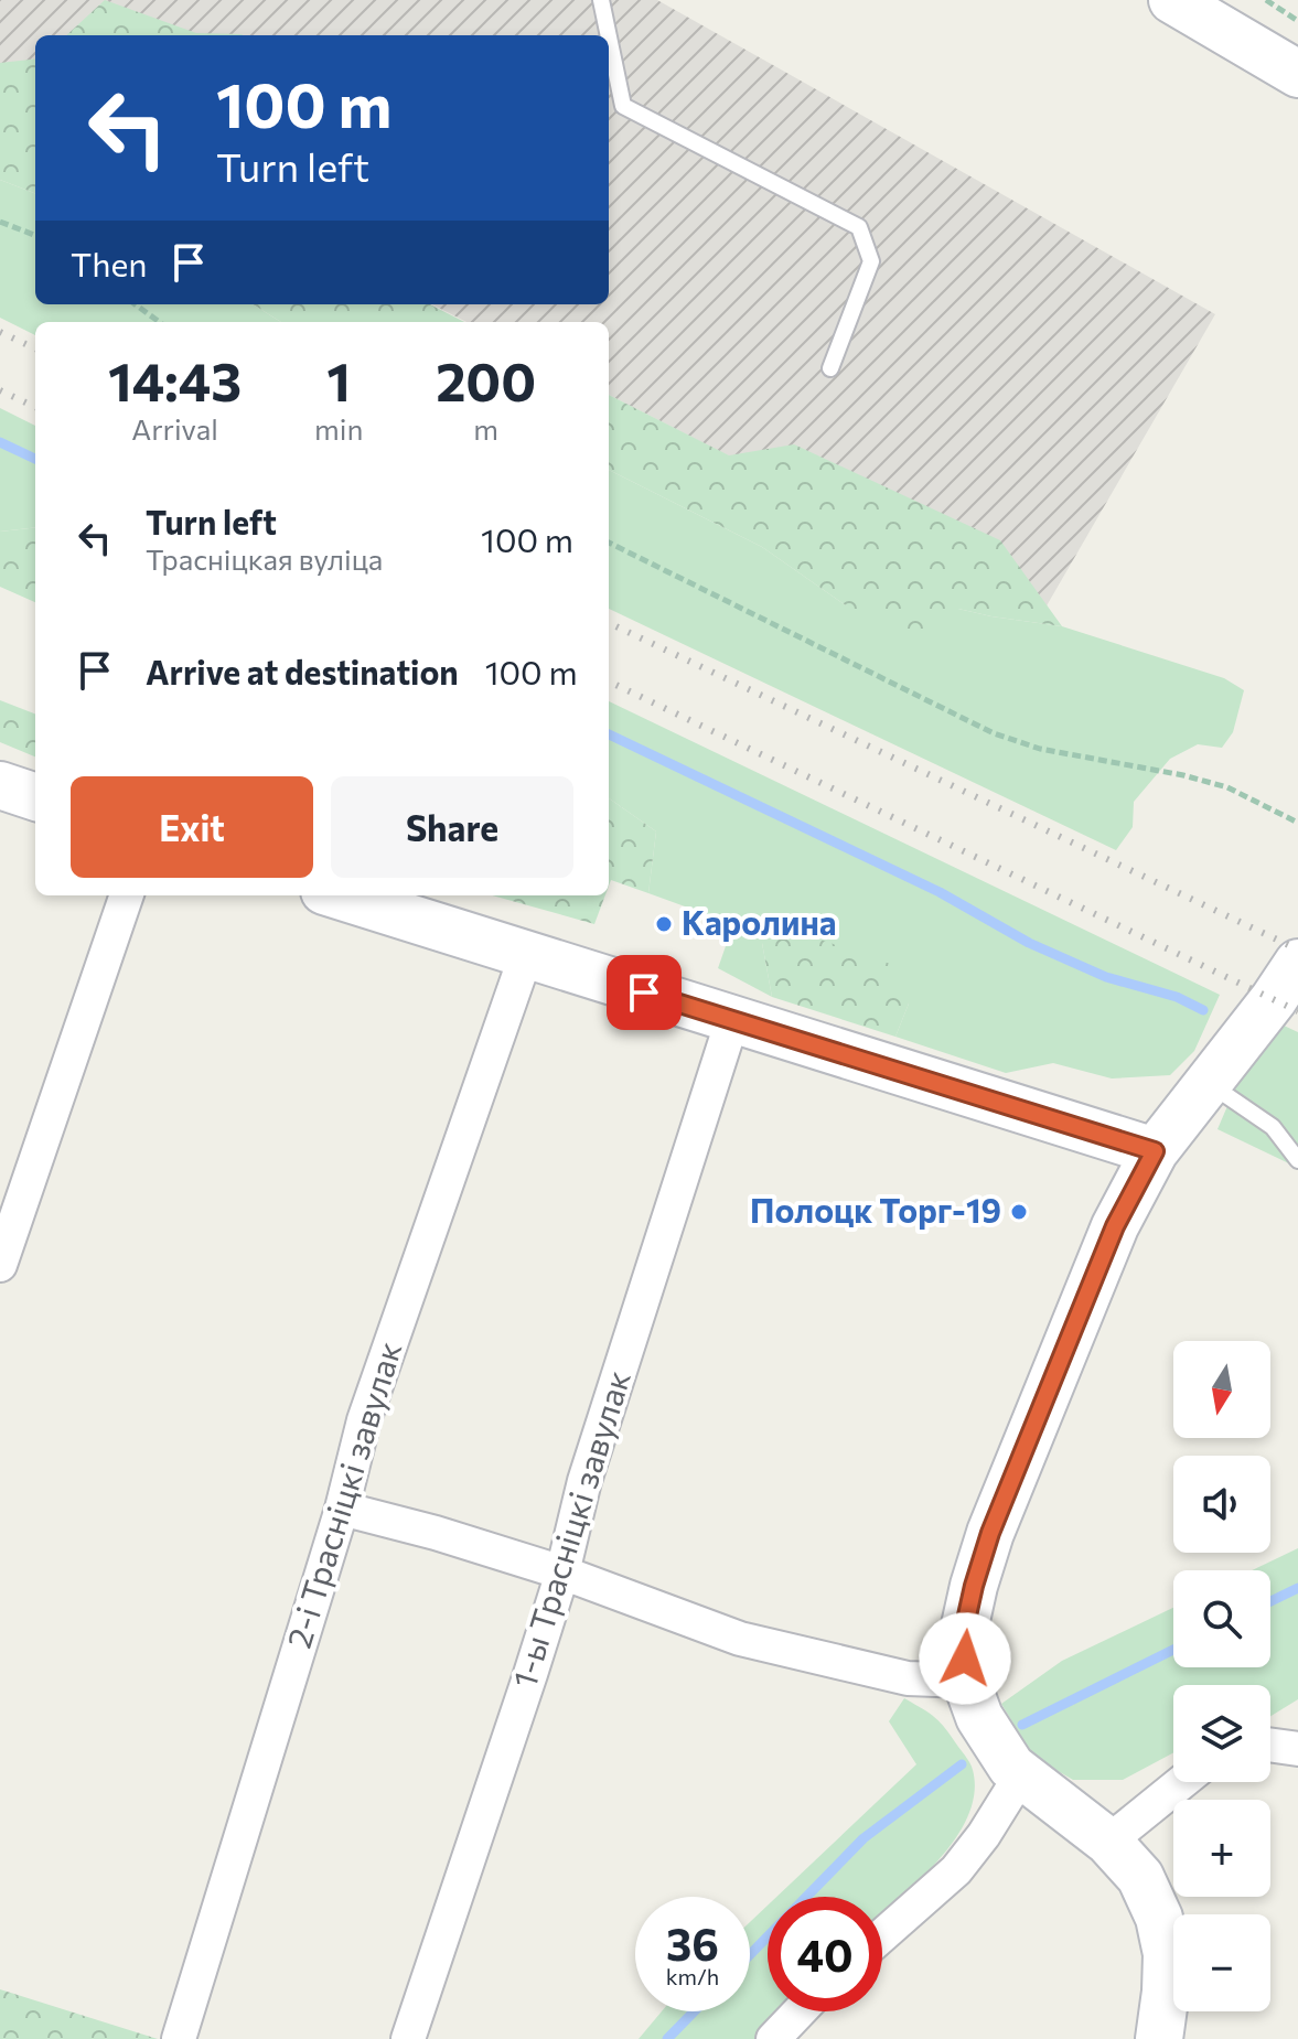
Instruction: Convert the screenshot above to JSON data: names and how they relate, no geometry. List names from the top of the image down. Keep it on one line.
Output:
{"streets":{"street":["2-і Трасніцкі завулак","1-ы Трасніцкі завулак"]},"places":["Каролина","Полоцк Торг-19"],"north":"bottom","page":{"turn":["100 m","Turn left"],"then":"Then","eta":["14:43","Arrival","1","min","200","m"],"list":[{"name":"Turn left","note":"Трасніцкая вуліца","value":"100 m"},{"name":"Arrive at destination","value":"100 m"}],"buttons":["Exit","Share"],"map_buttons":["+","−"],"speed":"36 km/h","limit":"40"}}
